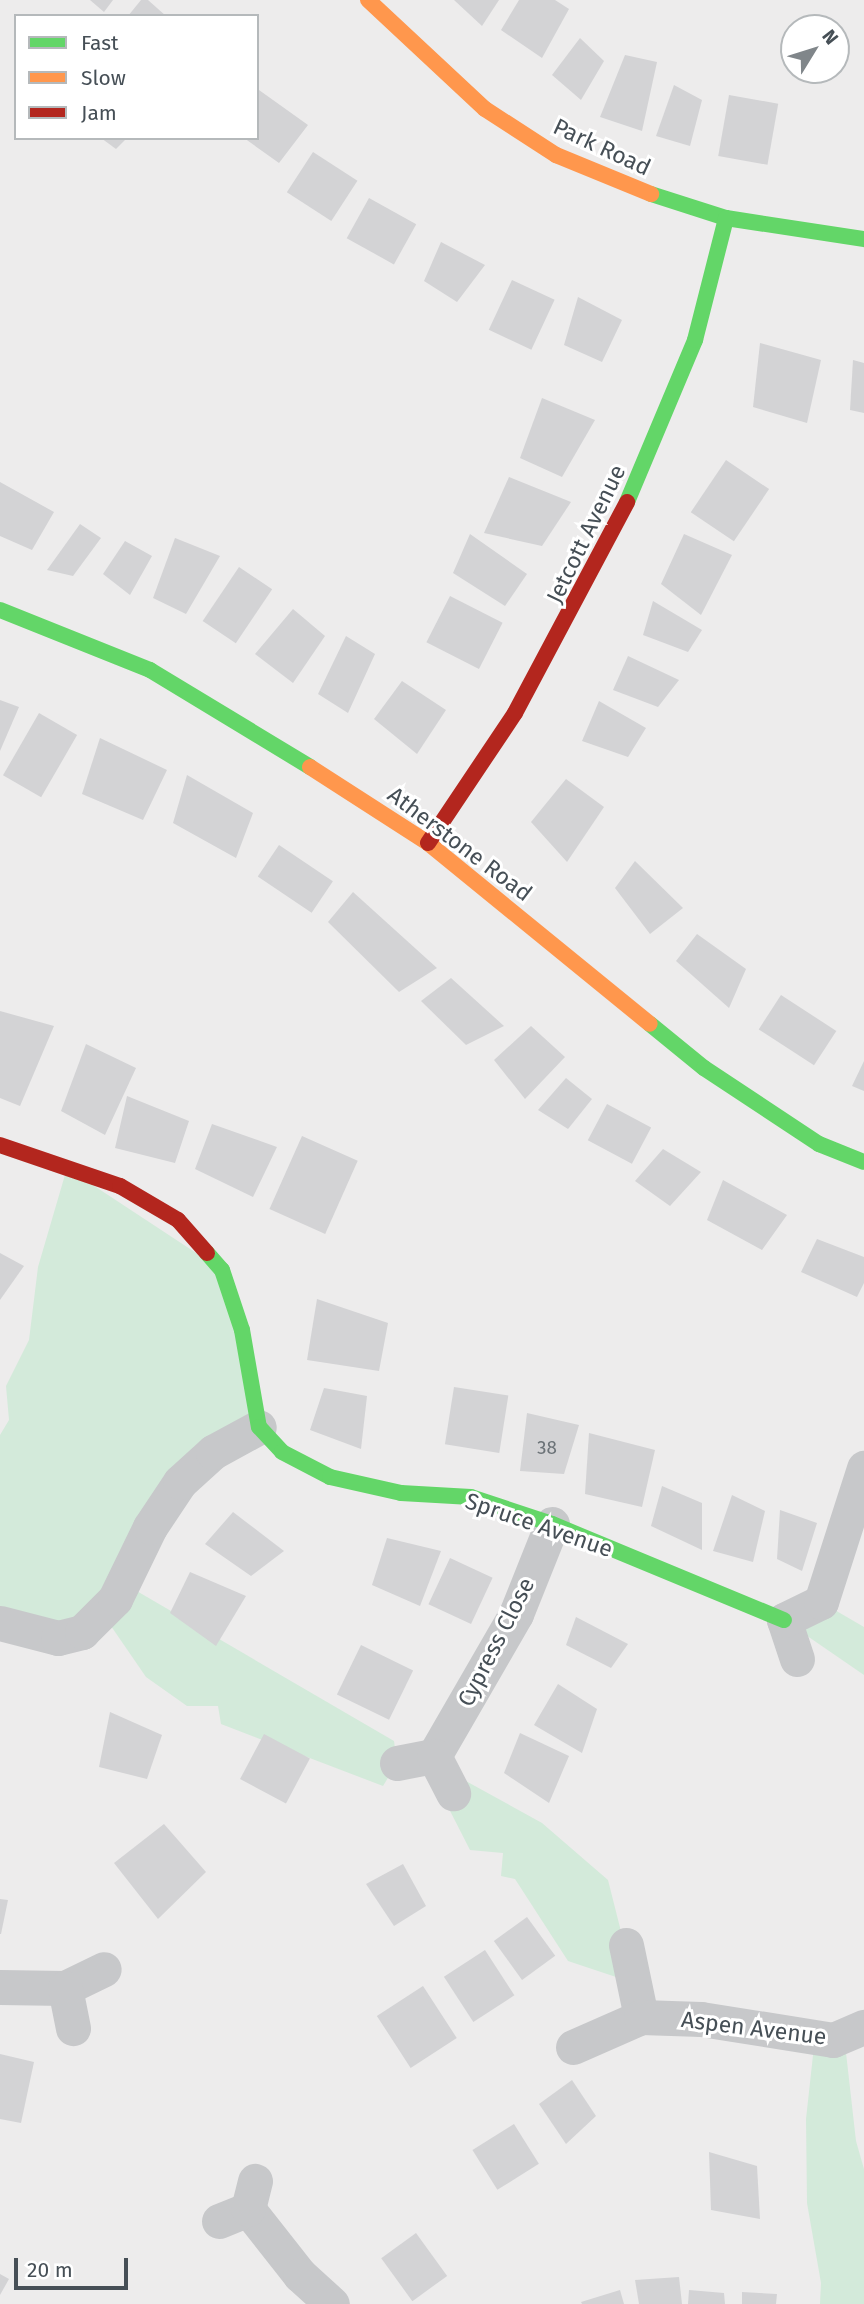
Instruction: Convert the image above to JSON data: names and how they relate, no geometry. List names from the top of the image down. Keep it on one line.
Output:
{"streets":{"street":["Park Road","Jetcott Avenue","Atherstone Road","Spruce Avenue","Cypress Close","Aspen Avenue"]},"crossings":[["Park Road","Jetcott Avenue"],["Jetcott Avenue","Atherstone Road"],["Spruce Avenue","Cypress Close"]],"house_numbers":["38"],"legend":["Fast","Slow","Jam"],"scale_bar":"20 m","north":"top right"}
